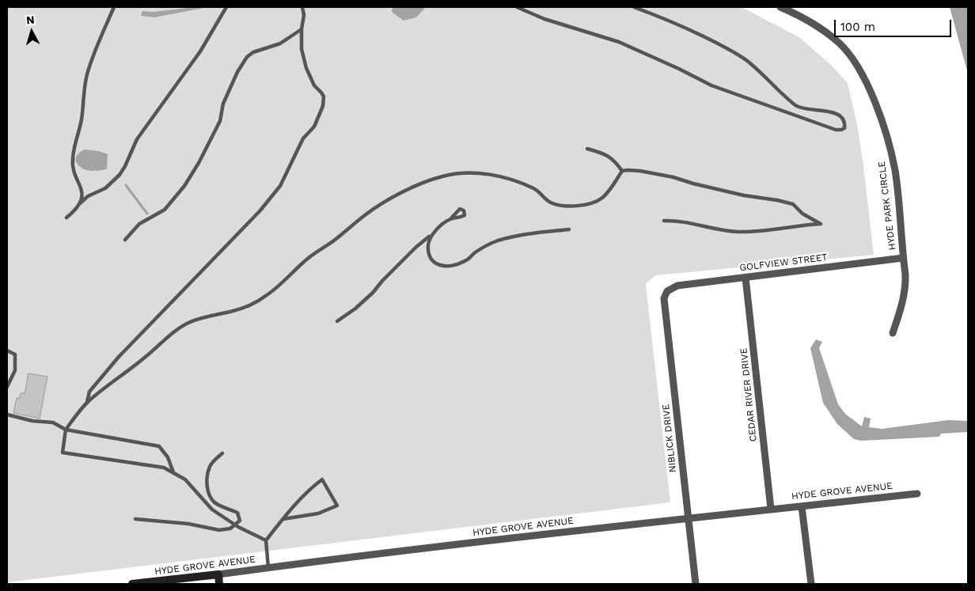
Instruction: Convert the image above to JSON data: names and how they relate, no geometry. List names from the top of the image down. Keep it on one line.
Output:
{"streets":{"street":["HYDE PARK CIRCLE","GOLFVIEW STREET","CEDAR RIVER DRIVE","NIBLICK DRIVE","HYDE GROVE AVENUE"]},"crossings":[["HYDE PARK CIRCLE","GOLFVIEW STREET"],["GOLFVIEW STREET","CEDAR RIVER DRIVE"],["GOLFVIEW STREET","NIBLICK DRIVE"],["CEDAR RIVER DRIVE","HYDE GROVE AVENUE"],["NIBLICK DRIVE","HYDE GROVE AVENUE"]],"scale_bar":"100 m","north":"top"}
